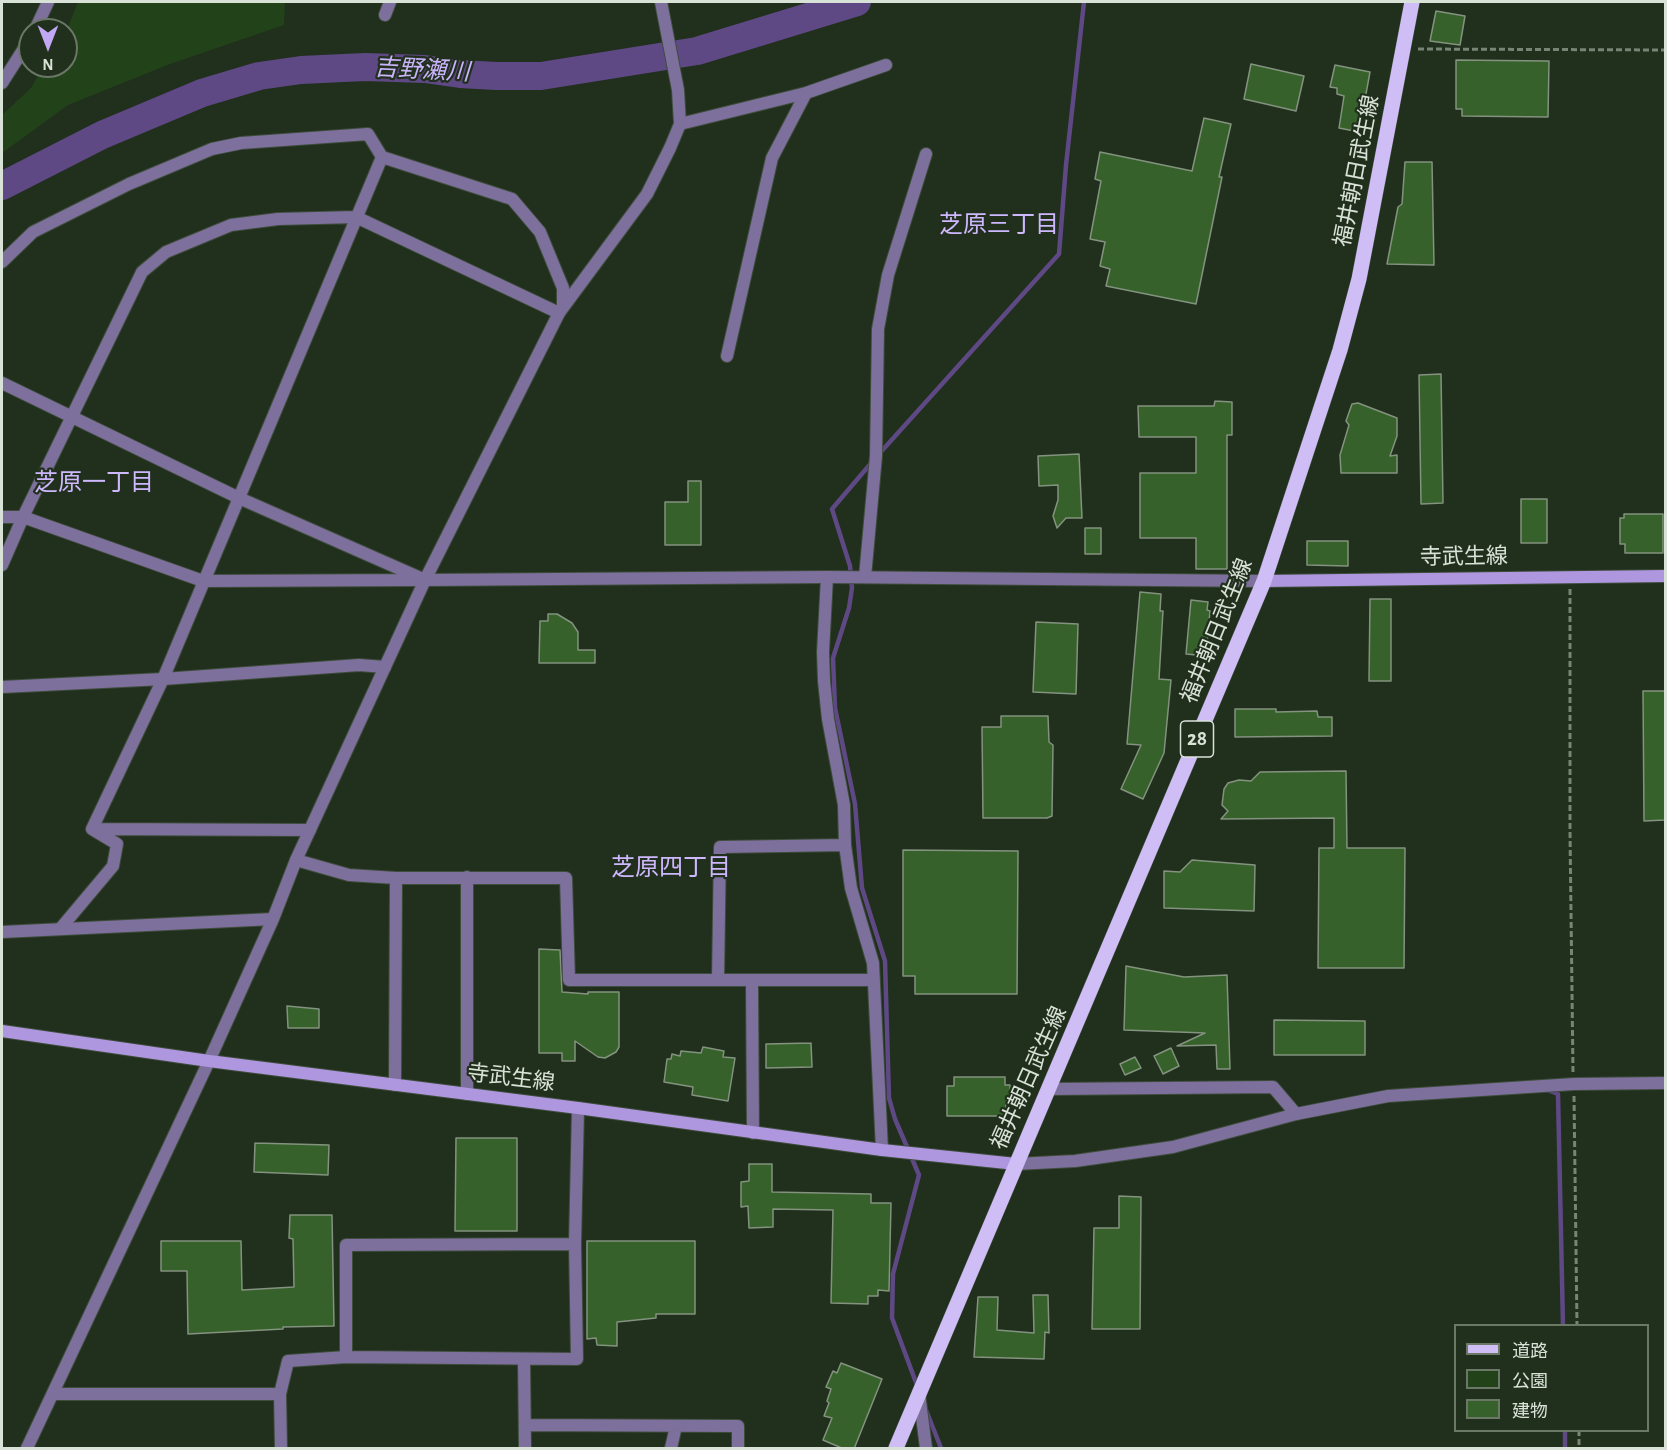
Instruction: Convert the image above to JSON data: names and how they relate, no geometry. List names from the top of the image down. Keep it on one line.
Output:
{"streets":{"main road":["福井朝日武生線","寺武生線","28"]},"crossings":[["福井朝日武生線","寺武生線"]],"districts":["芝原三丁目","芝原一丁目","芝原四丁目"],"water":["吉野瀬川"],"legend":["道路","公園","建物"],"north":"bottom"}
